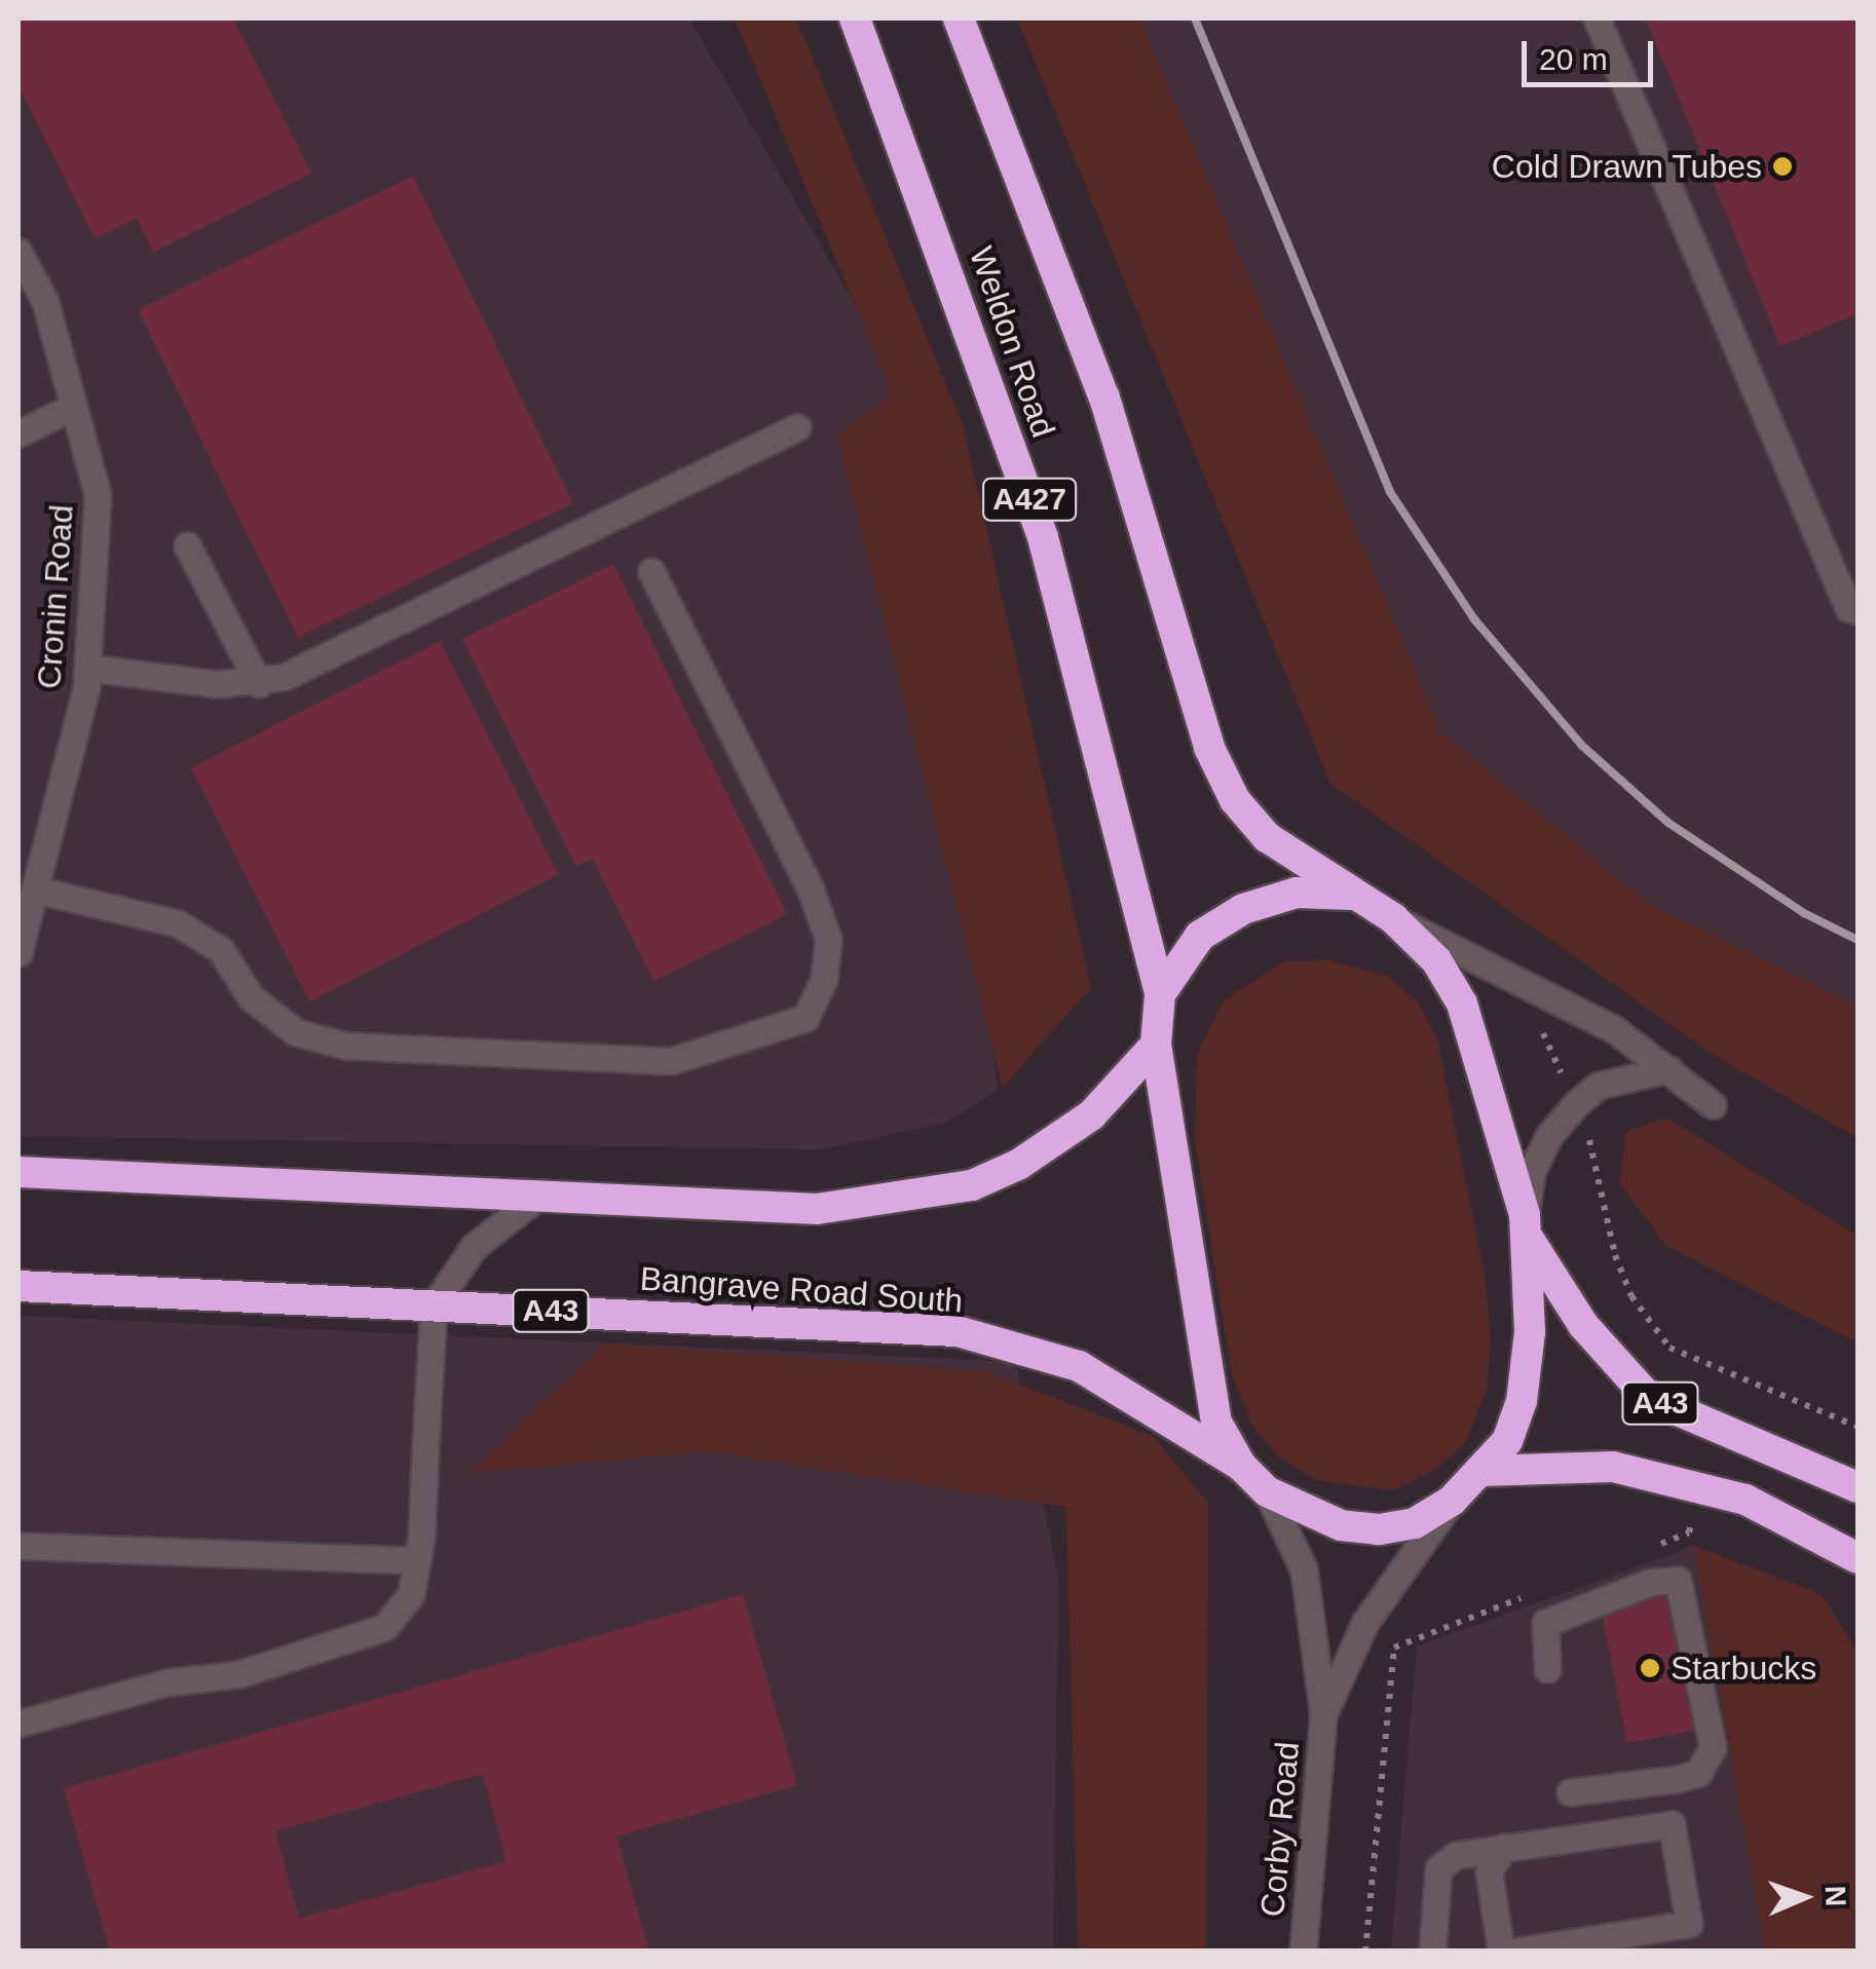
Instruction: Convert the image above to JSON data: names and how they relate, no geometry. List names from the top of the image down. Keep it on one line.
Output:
{"streets":{"highway":["Weldon Road","A427","Bangrave Road South","A43"],"street":["Cronin Road","Corby Road"]},"crossings":[["Weldon Road","A43"],["Bangrave Road South","A43"],["A43","Corby Road"]],"places":["Cold Drawn Tubes","Starbucks"],"scale_bar":"20 m","north":"right"}
